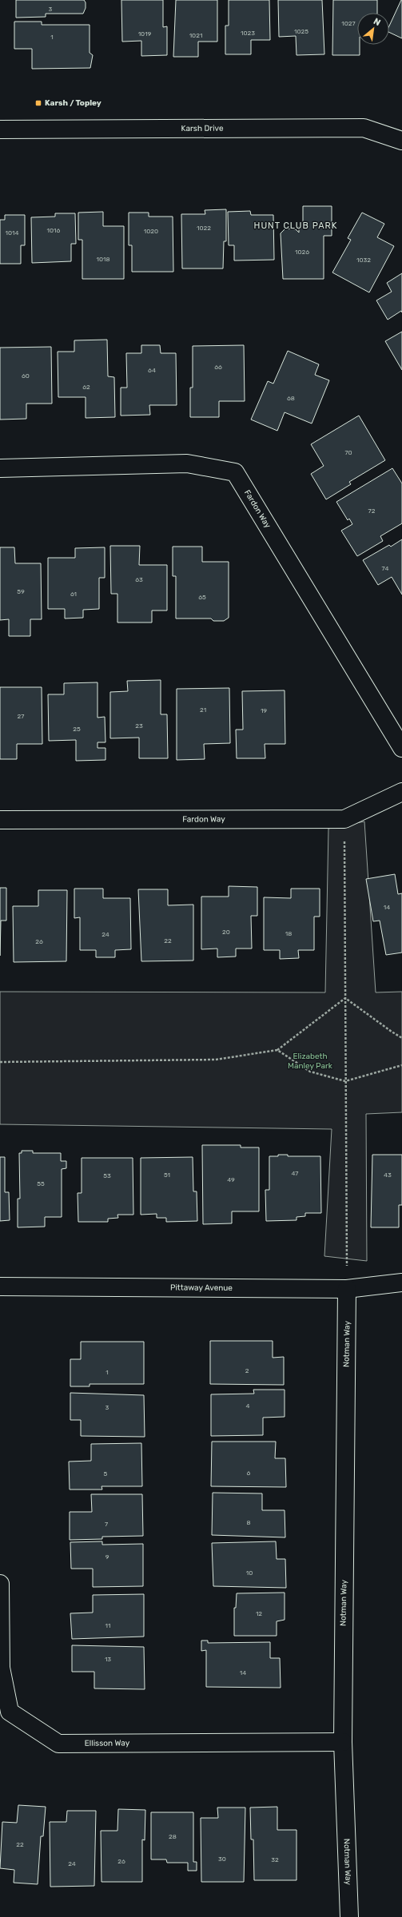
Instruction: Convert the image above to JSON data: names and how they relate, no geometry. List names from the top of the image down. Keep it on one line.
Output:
{"streets":{"street":["Karsh Drive","Fardon Way","Pittaway Avenue","Notman Way","Ellisson Way"]},"crossings":[["Pittaway Avenue","Notman Way"],["Notman Way","Ellisson Way"]],"districts":["HUNT CLUB PARK"],"parks":["Elizabeth Manley Park"],"places":{"transit":["Karsh / Topley"]},"house_numbers":["3","1027","1025","1023","1019","1021","1","1022","1016","1020","1014","1026","1018","1032","66","64","60","62","68","70","72","74","63","59","61","65","21","19","27","23","25","14","20","18","24","22","26","47","51","43","53","49","55","2","1","4","3","6","5","8","7","9","10","12","11","13","14","28","22","30","32","26","24"],"north":"top right"}
